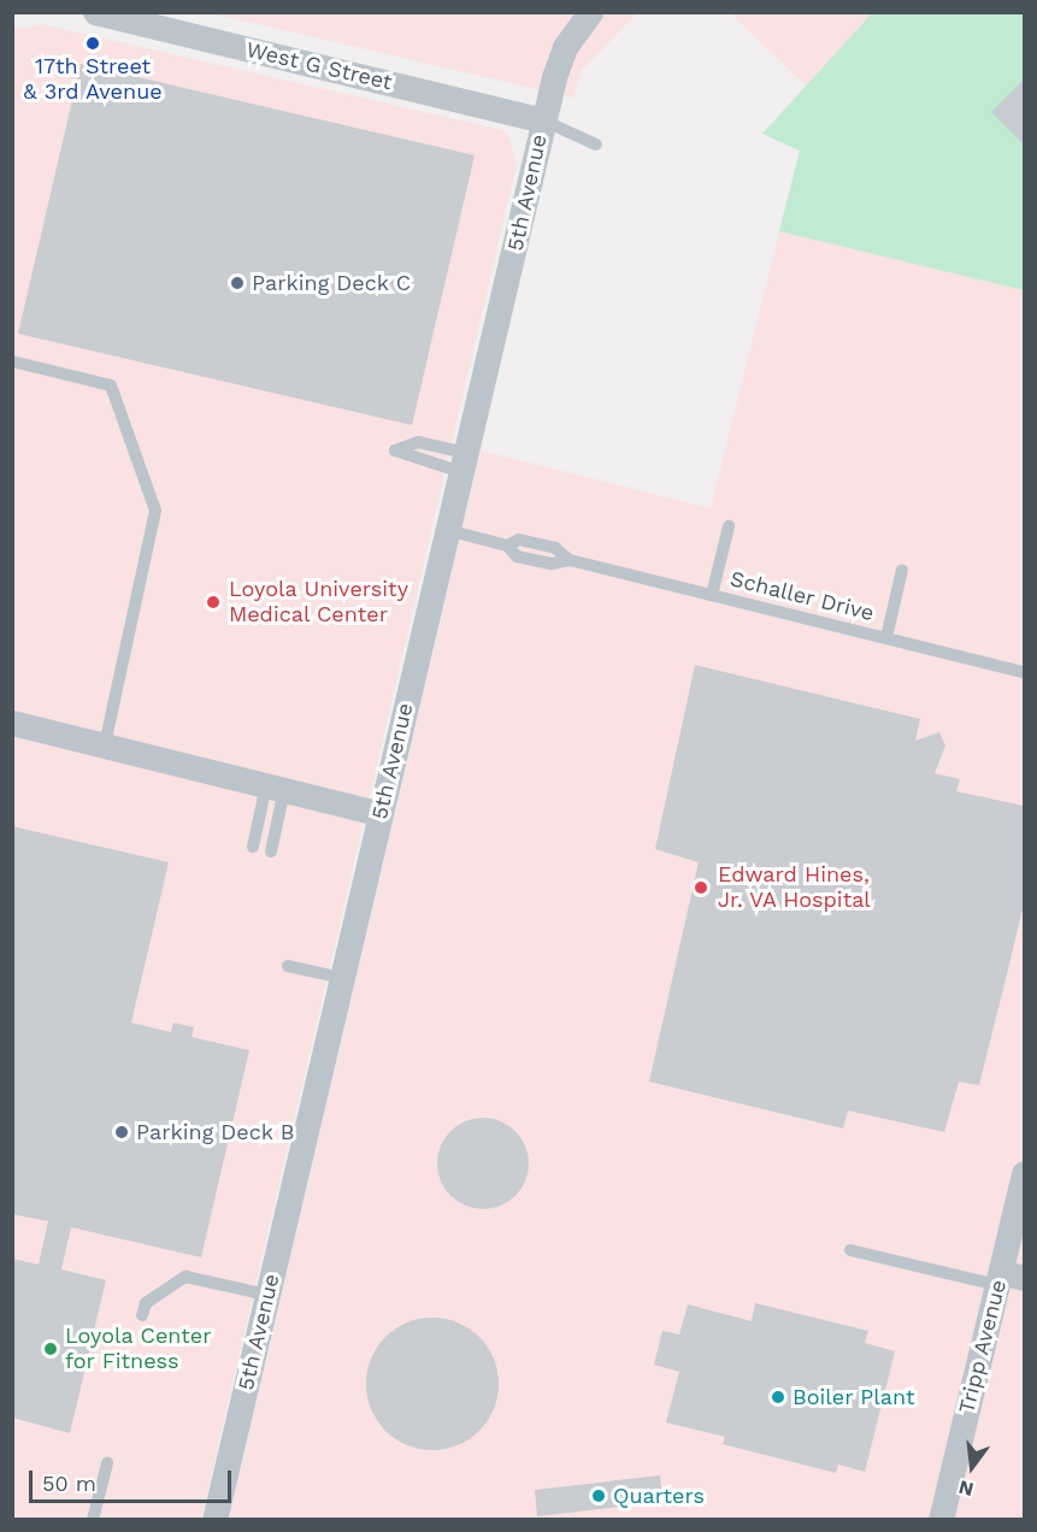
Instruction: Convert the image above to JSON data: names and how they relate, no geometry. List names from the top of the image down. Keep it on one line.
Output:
{"streets":{"street":["West G Street","5th Avenue","Tripp Avenue"],"lane":["Schaller Drive"]},"crossings":[["West G Street","5th Avenue"],["5th Avenue","Schaller Drive"]],"places":["17th Street & 3rd Avenue","Parking Deck C","Loyola University Medical Center","Edward Hines, Jr. VA Hospital","Parking Deck B","Loyola Center for Fitness","Boiler Plant","Quarters"],"scale_bar":"50 m","north":"bottom"}
